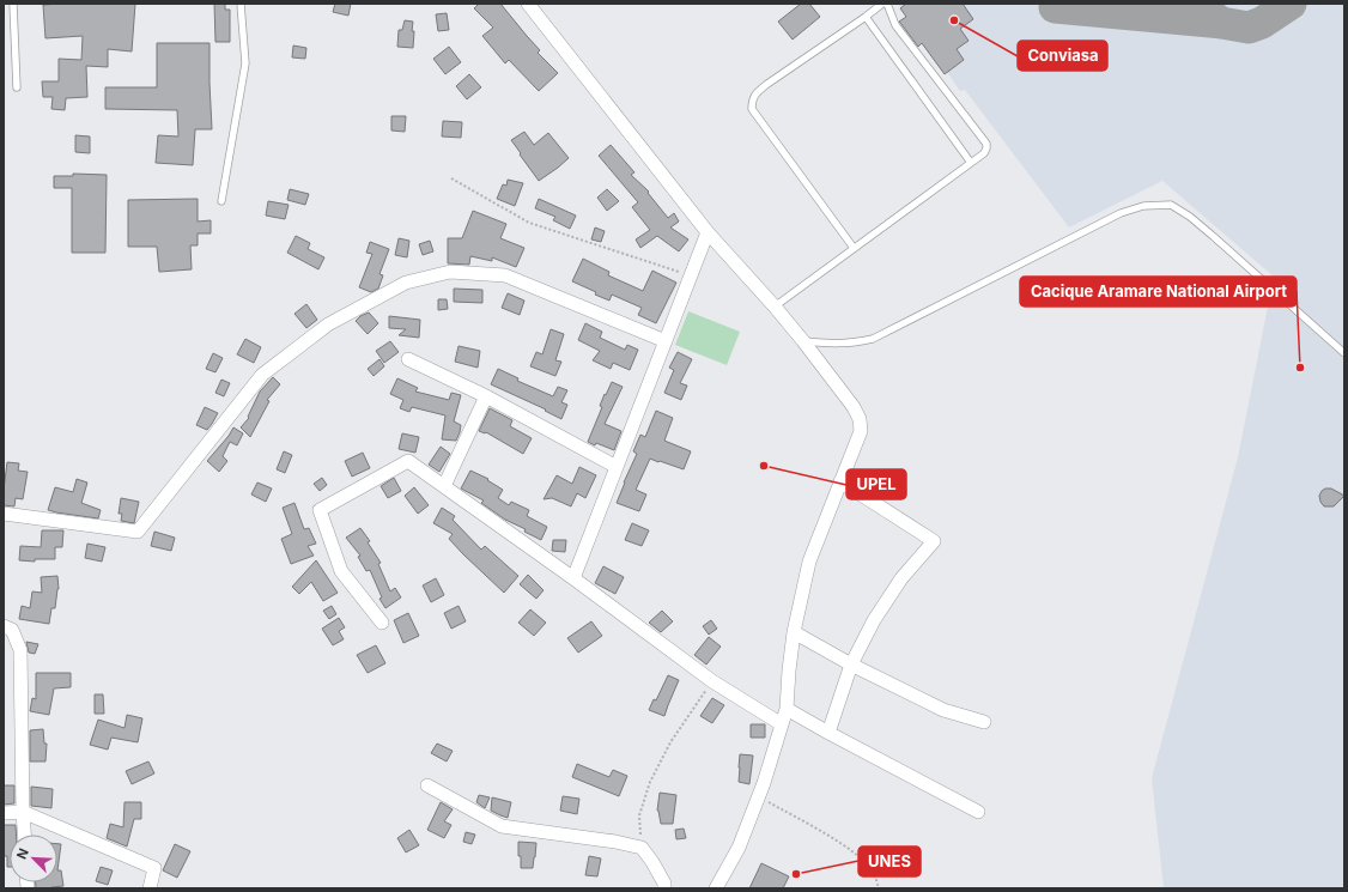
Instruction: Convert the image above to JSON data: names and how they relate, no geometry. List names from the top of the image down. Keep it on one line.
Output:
{"places":["Conviasa","Cacique Aramare National Airport","UPEL","UNES"],"north":"top left"}
